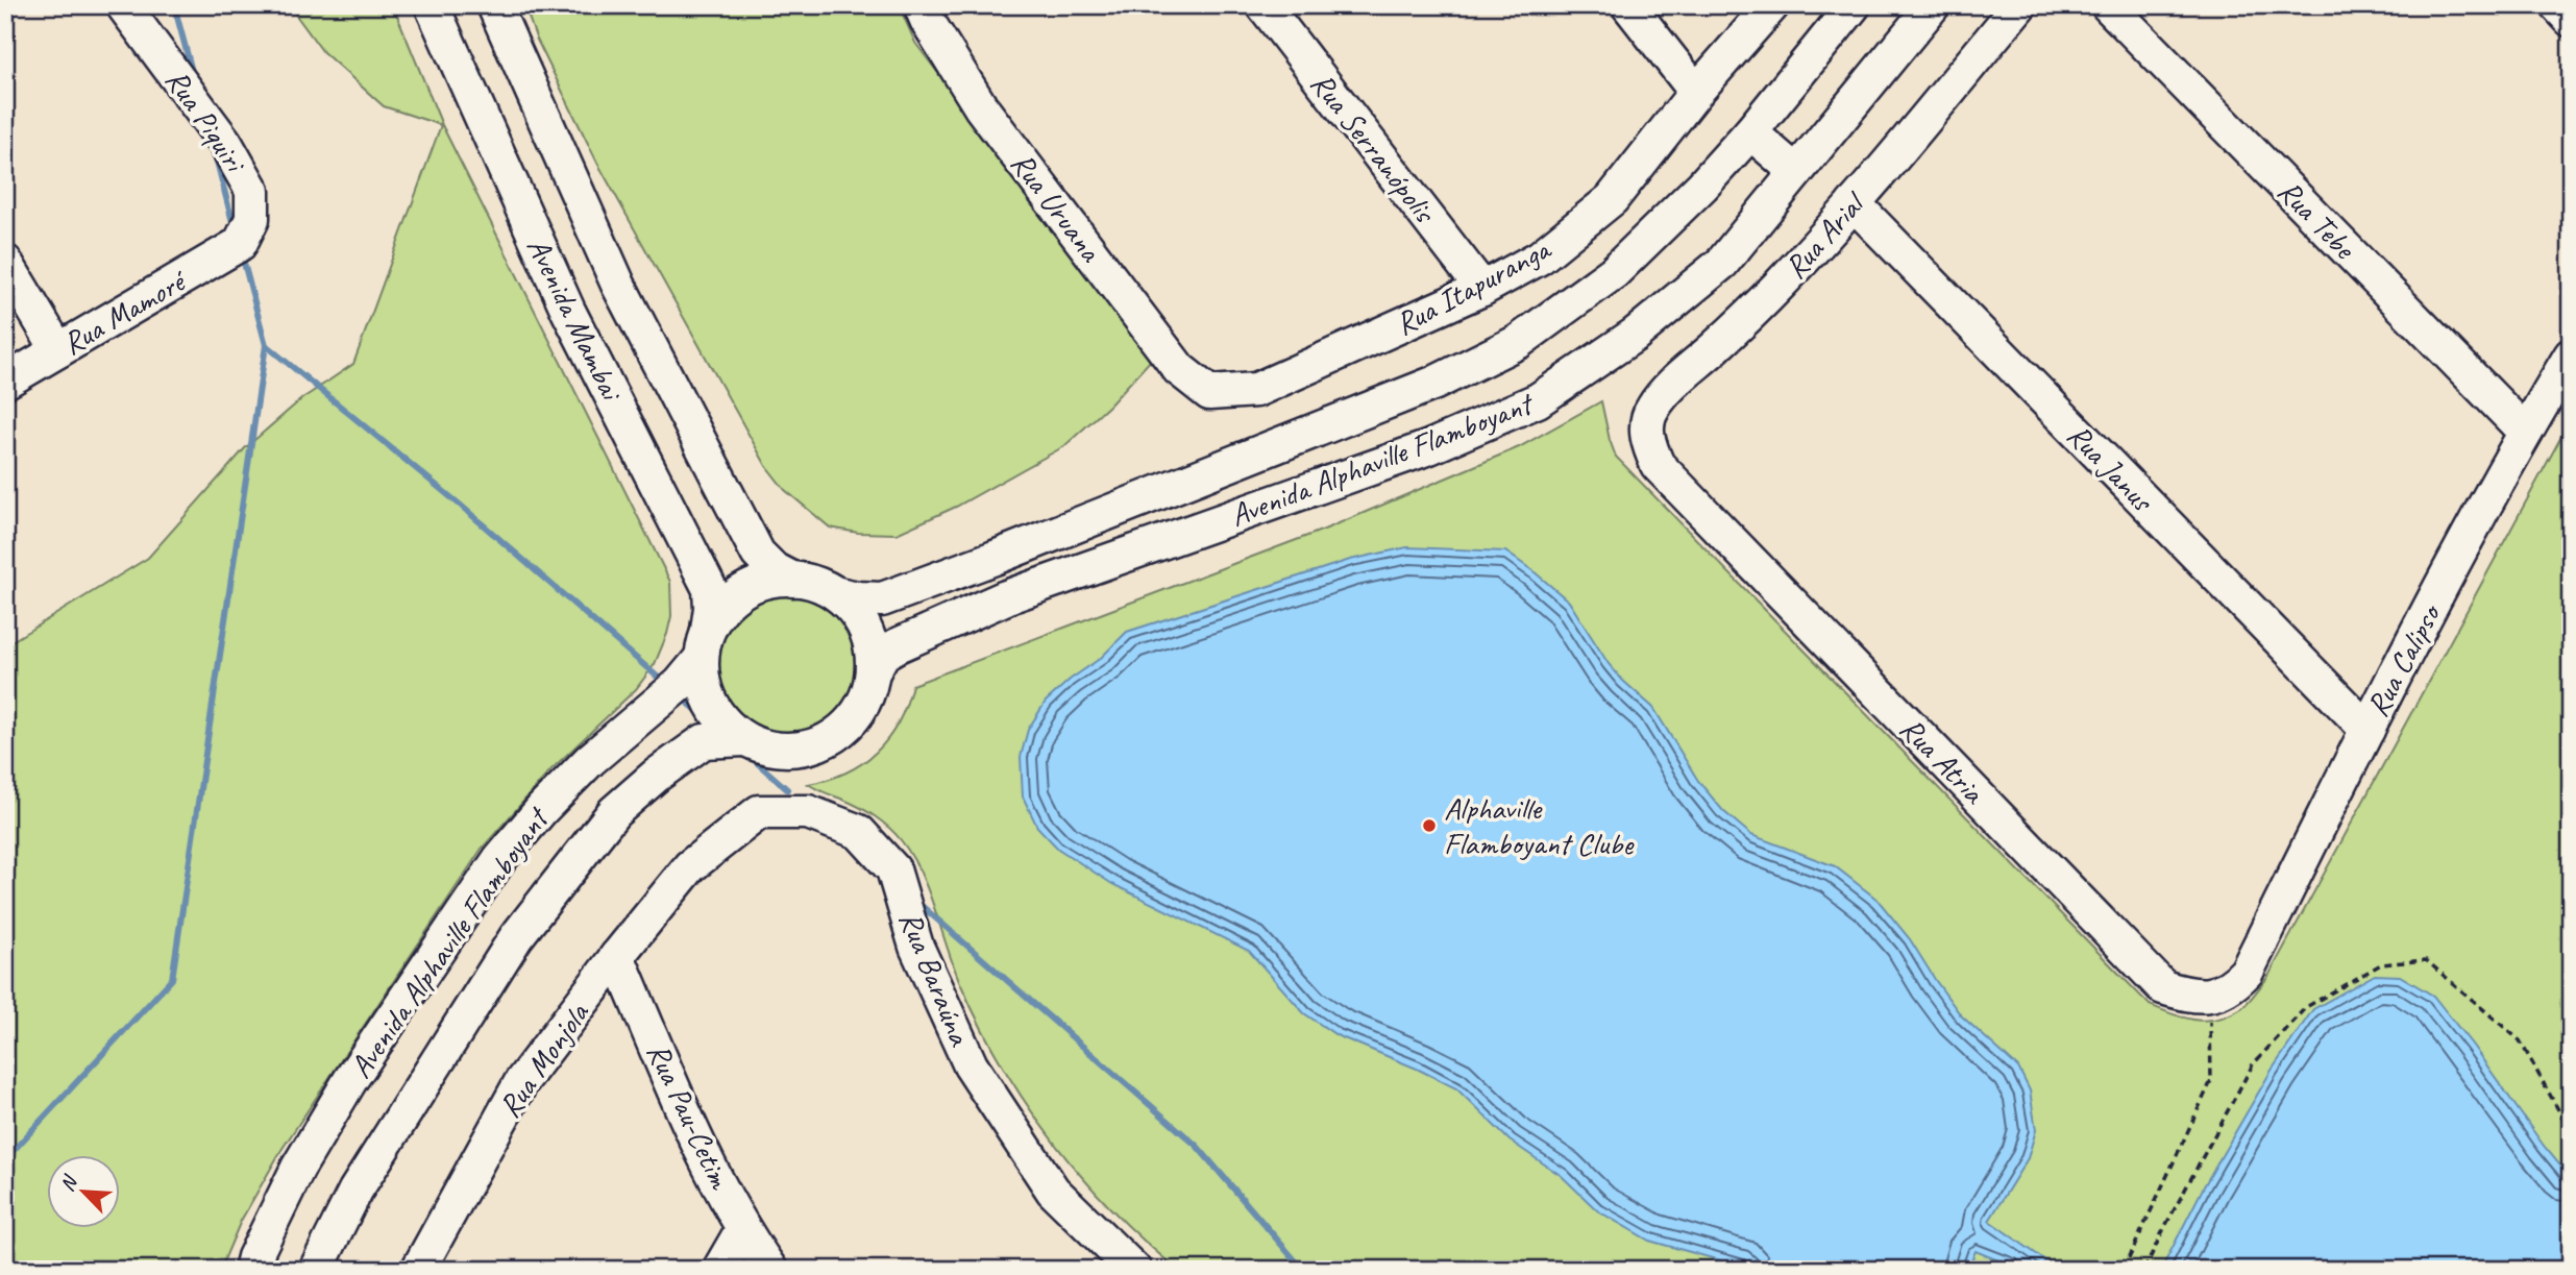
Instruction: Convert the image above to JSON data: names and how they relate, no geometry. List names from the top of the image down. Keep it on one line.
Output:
{"streets":{"street":["Rua Piquiri","Rua Serranópolis","Rua Uruana","Rua Tebe","Rua Arial","Rua Itapuranga","Rua Mamoré","Avenida Mambai","Avenida Alphaville Flamboyant","Rua Janus","Rua Calipso","Rua Atria","Rua Baraúna","Rua Monjola","Rua Pau-Cetim"]},"crossings":[["Rua Piquiri","Rua Mamoré"],["Rua Serranópolis","Rua Itapuranga"],["Rua Uruana","Rua Itapuranga"],["Rua Tebe","Rua Calipso"],["Rua Arial","Rua Janus"],["Rua Arial","Rua Atria"],["Avenida Mambai","Avenida Alphaville Flamboyant"],["Rua Janus","Rua Calipso"],["Rua Calipso","Rua Atria"],["Rua Baraúna","Rua Monjola"],["Rua Monjola","Rua Pau-Cetim"]],"places":["Alphaville Flamboyant Clube"],"north":"top left"}
